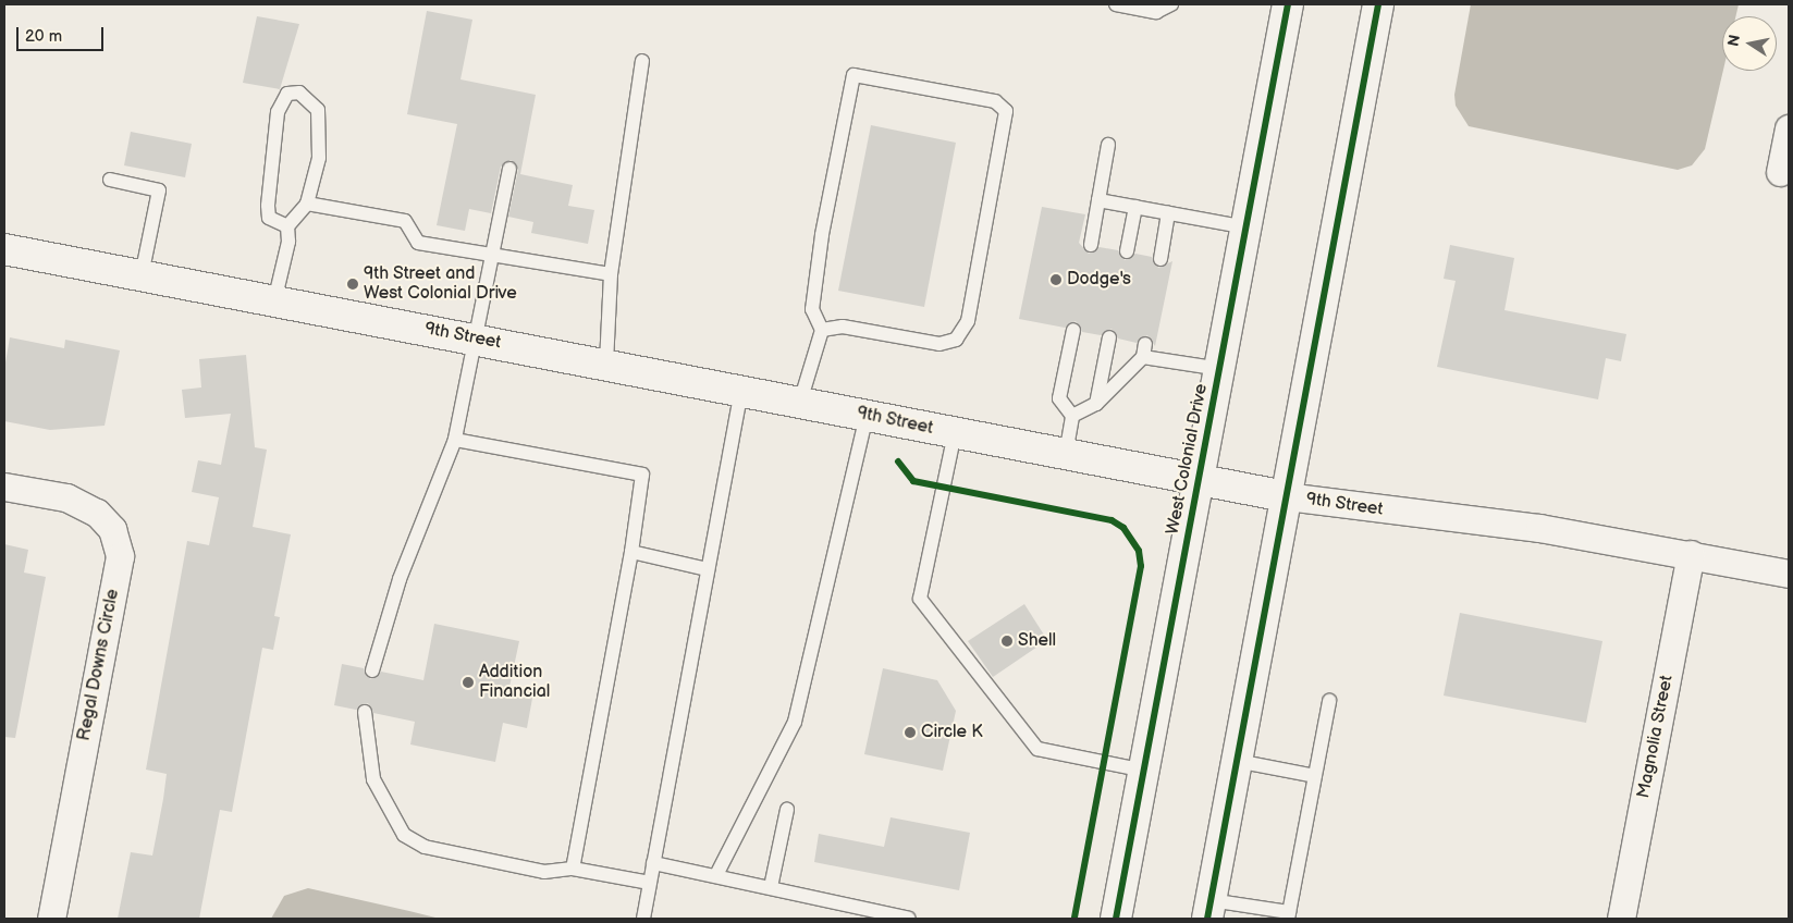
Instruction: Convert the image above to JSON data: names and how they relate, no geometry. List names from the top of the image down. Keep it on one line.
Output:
{"streets":{"main road":["9th Street","West Colonial Drive"],"street":["Regal Downs Circle","Magnolia Street"]},"crossings":[["9th Street","West Colonial Drive"],["9th Street","Magnolia Street"]],"places":["Dodge's","9th Street and West Colonial Drive","Shell","Addition Financial","Circle K"],"scale_bar":"20 m","north":"left"}
